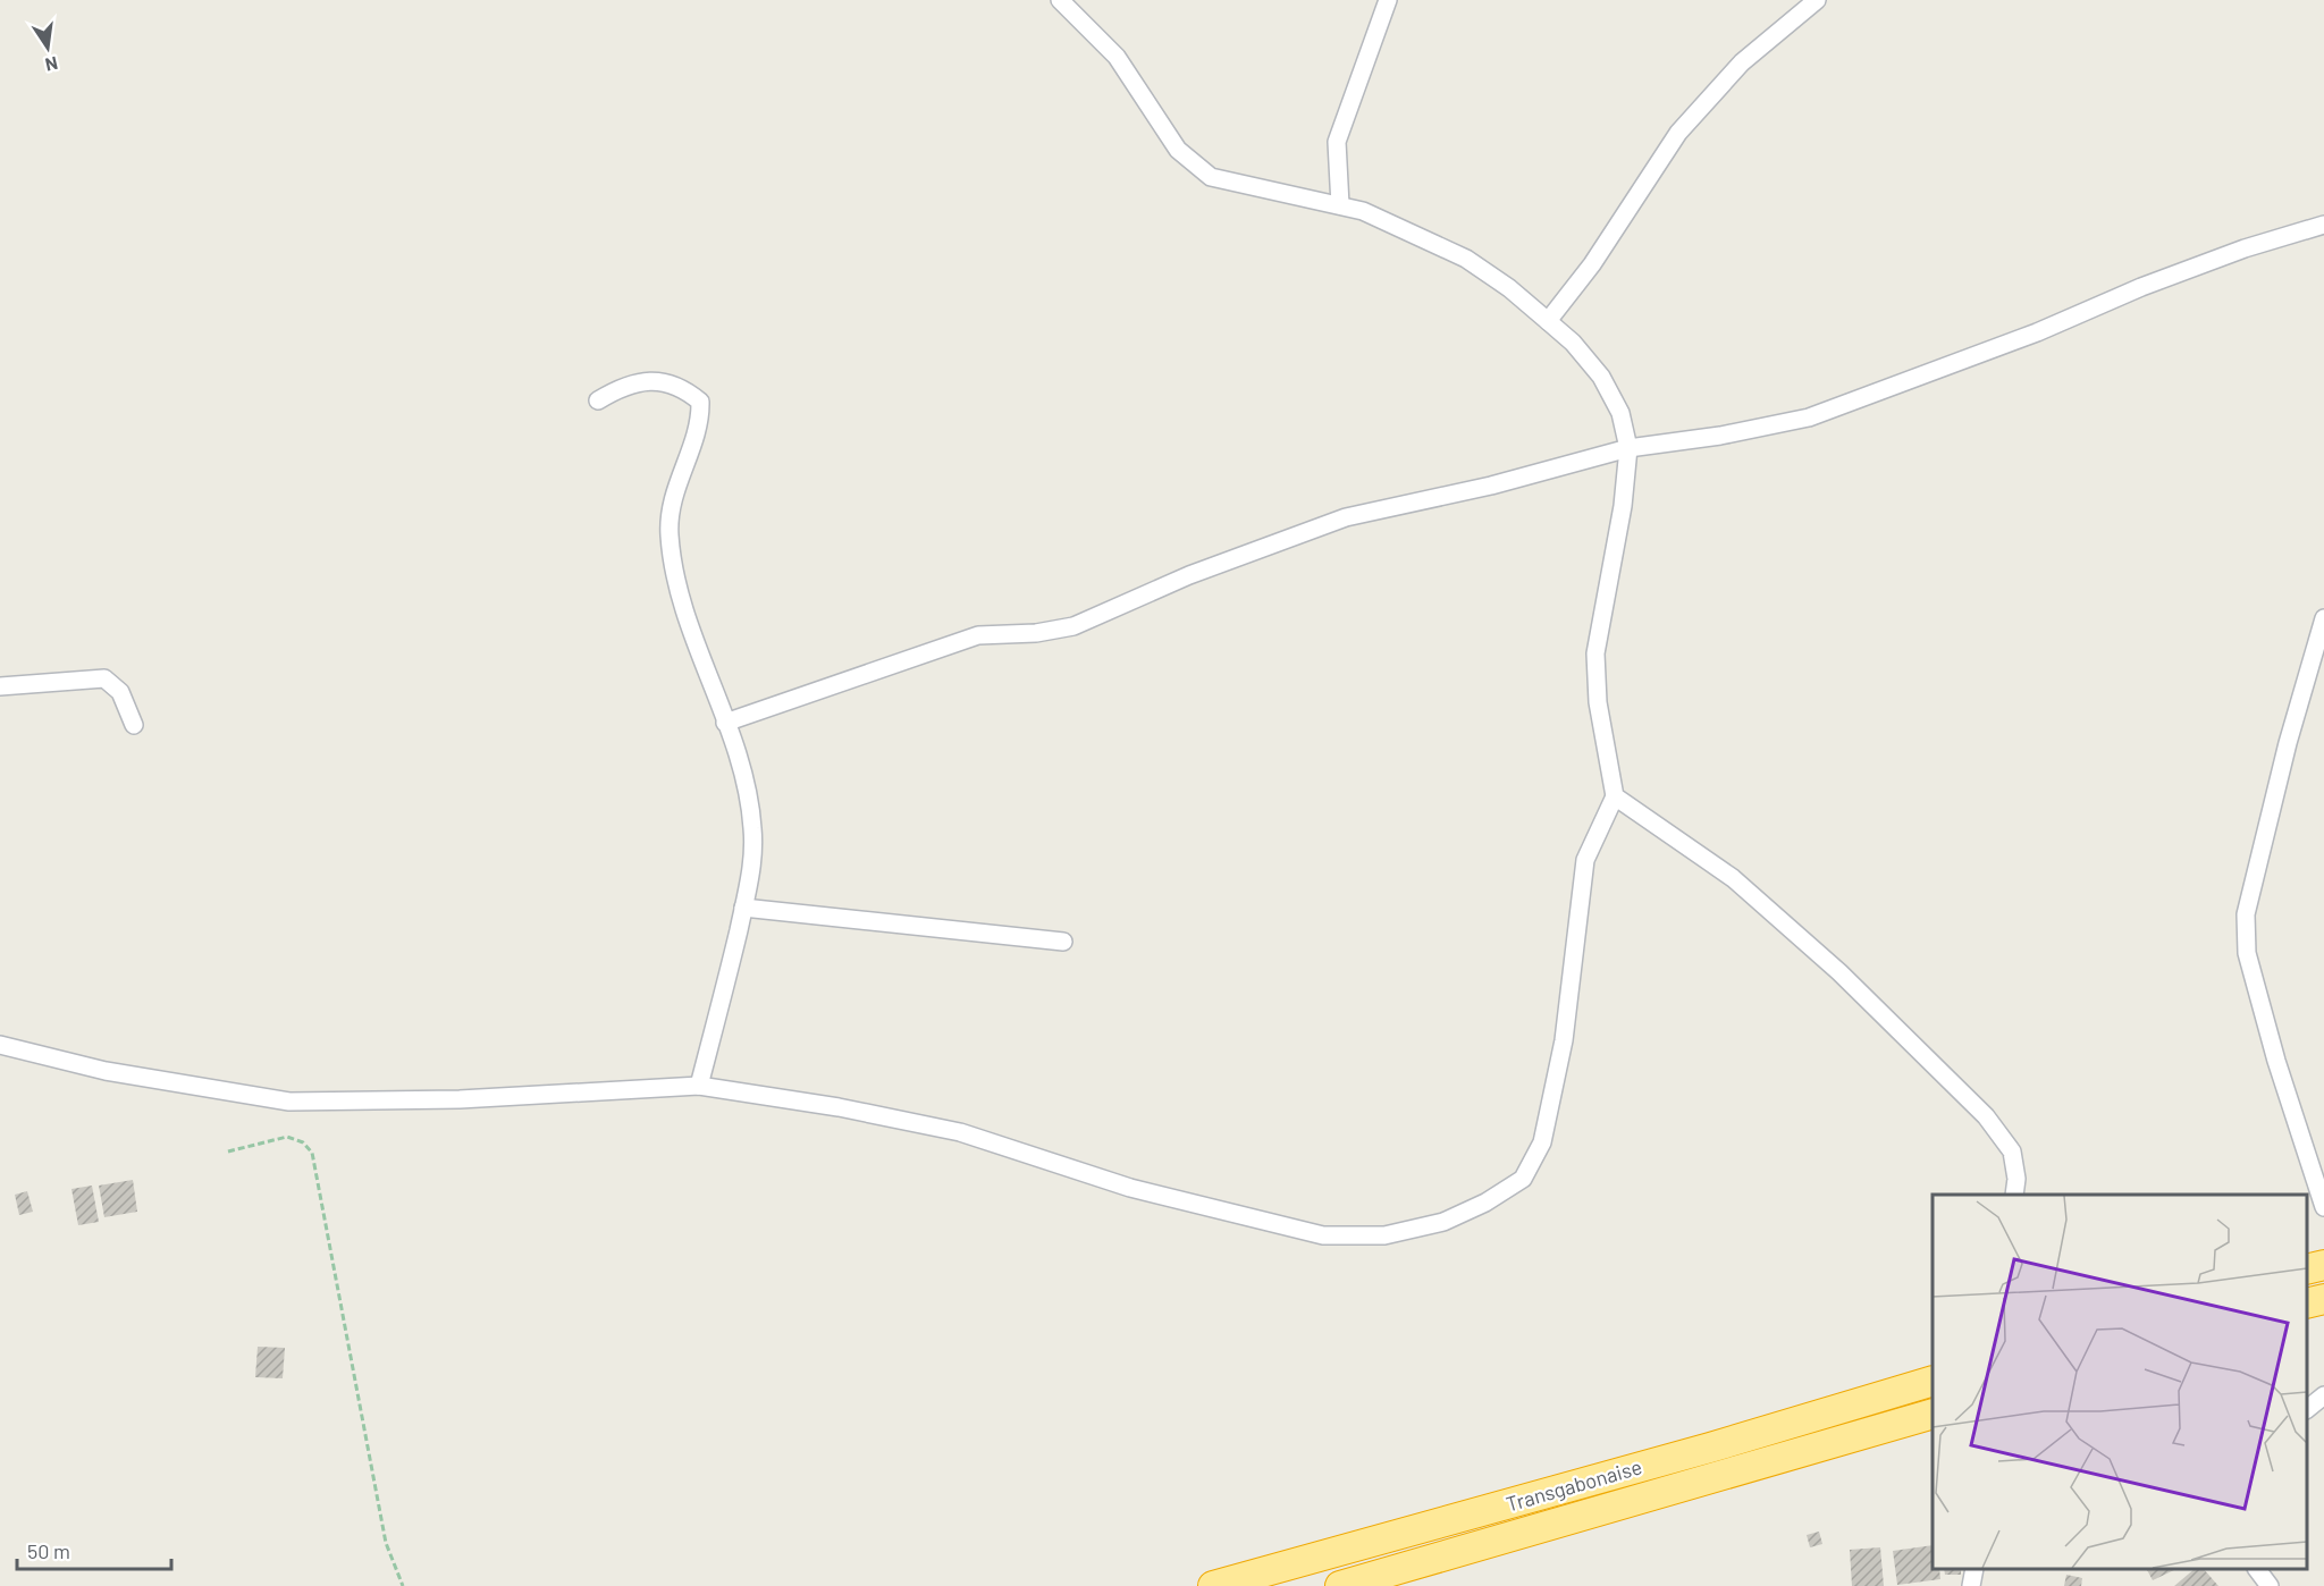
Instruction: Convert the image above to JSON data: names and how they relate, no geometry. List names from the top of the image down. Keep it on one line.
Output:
{"streets":{"highway":["Transgabonaise"]},"scale_bar":"50 m","north":"bottom"}
